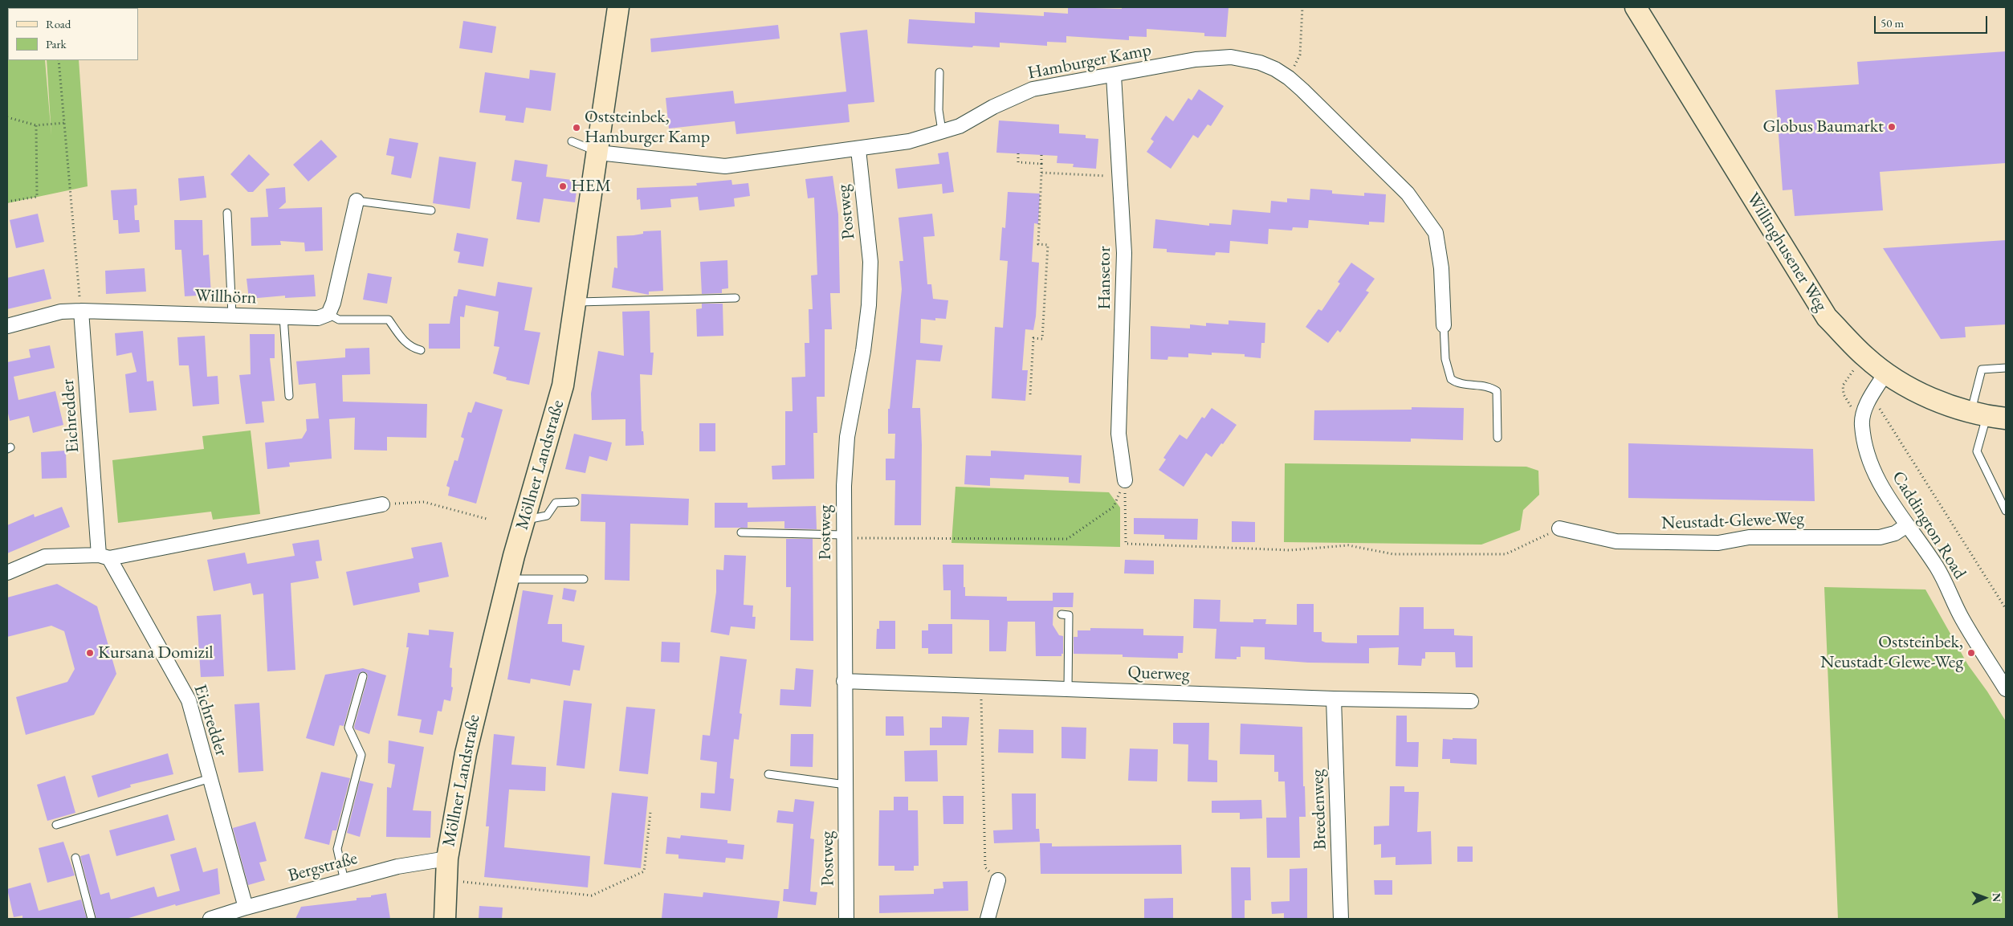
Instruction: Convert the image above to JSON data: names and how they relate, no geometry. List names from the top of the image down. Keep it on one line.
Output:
{"streets":{"main road":["Willinghusener Weg","Möllner Landstraße"],"street":["Hamburger Kamp","Postweg","Hansetor","Willhörn","Eichredder","Neustadt-Glewe-Weg","Caddington Road","Querweg","Breedenweg","Bergstraße"]},"crossings":[["Hamburger Kamp","Postweg"],["Hamburger Kamp","Hansetor"],["Hamburger Kamp","Möllner Landstraße"],["Postweg","Querweg"],["Willinghusener Weg","Caddington Road"],["Willhörn","Eichredder"],["Eichredder","Bergstraße"],["Möllner Landstraße","Bergstraße"],["Neustadt-Glewe-Weg","Caddington Road"],["Querweg","Breedenweg"]],"places":["Globus Baumarkt","Oststeinbek, Hamburger Kamp","HEM","Kursana Domizil","Oststeinbek, Neustadt-Glewe-Weg"],"legend":["Road","Park"],"scale_bar":"50 m","north":"right"}
